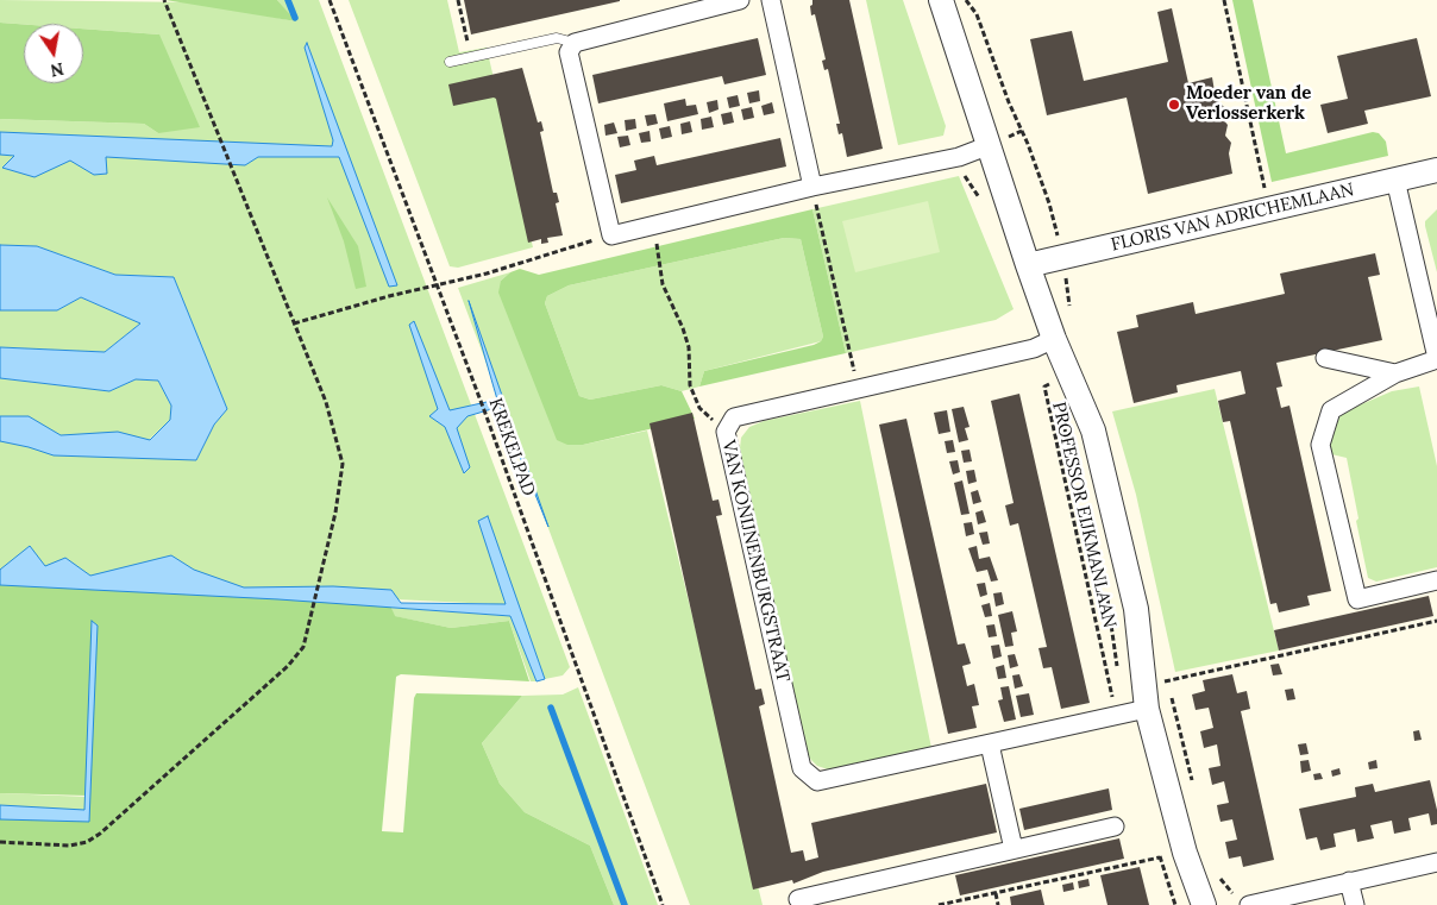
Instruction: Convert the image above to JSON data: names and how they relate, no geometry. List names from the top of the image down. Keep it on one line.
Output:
{"streets":{"street":["FLORIS VAN ADRICHEMLAAN","PROFESSOR EIJKMANLAAN","VAN KONIJNENBURGSTRAAT"],"path":["KREKELPAD"]},"crossings":[["FLORIS VAN ADRICHEMLAAN","PROFESSOR EIJKMANLAAN"],["PROFESSOR EIJKMANLAAN","VAN KONIJNENBURGSTRAAT"]],"places":["Moeder van de Verlosserkerk"],"north":"bottom"}
